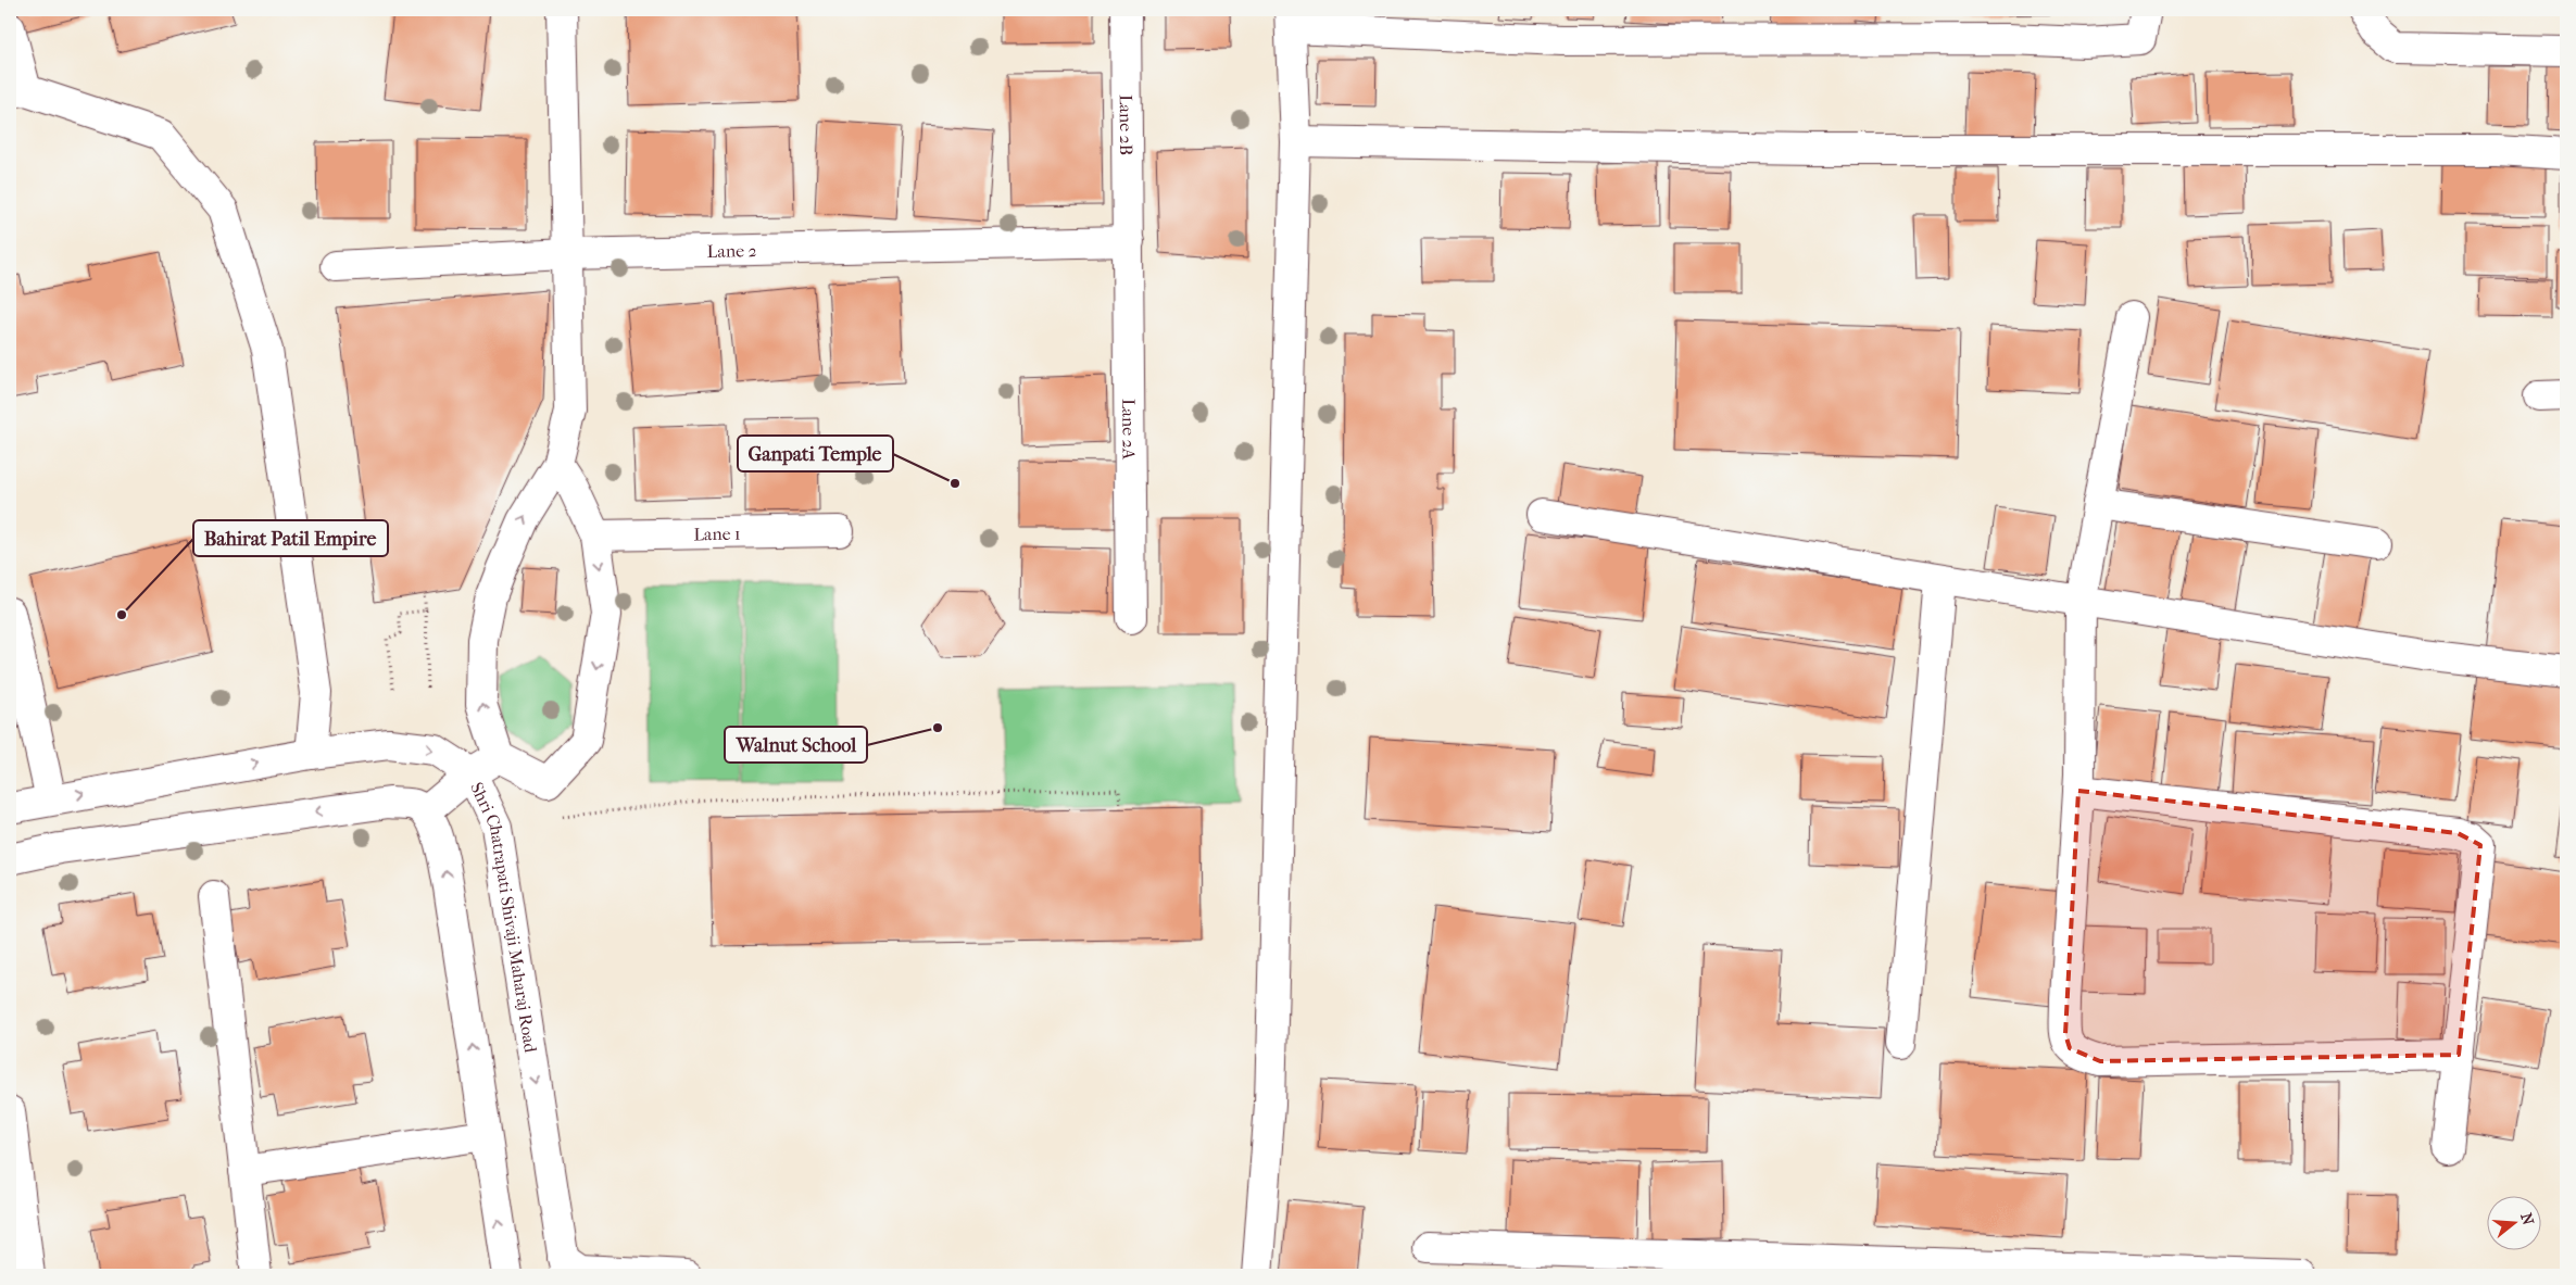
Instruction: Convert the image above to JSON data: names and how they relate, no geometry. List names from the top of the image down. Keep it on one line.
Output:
{"streets":{"street":["Lane 2B","Lane 2","Lane 2A","Lane 1","Shri Chatrapati Shivaji Maharaj Road"]},"crossings":[["Lane 2B","Lane 2"],["Lane 2B","Lane 2A"],["Lane 2","Lane 2A"]],"places":["Ganpati Temple","Bahirat Patil Empire","Walnut School"],"north":"right"}
